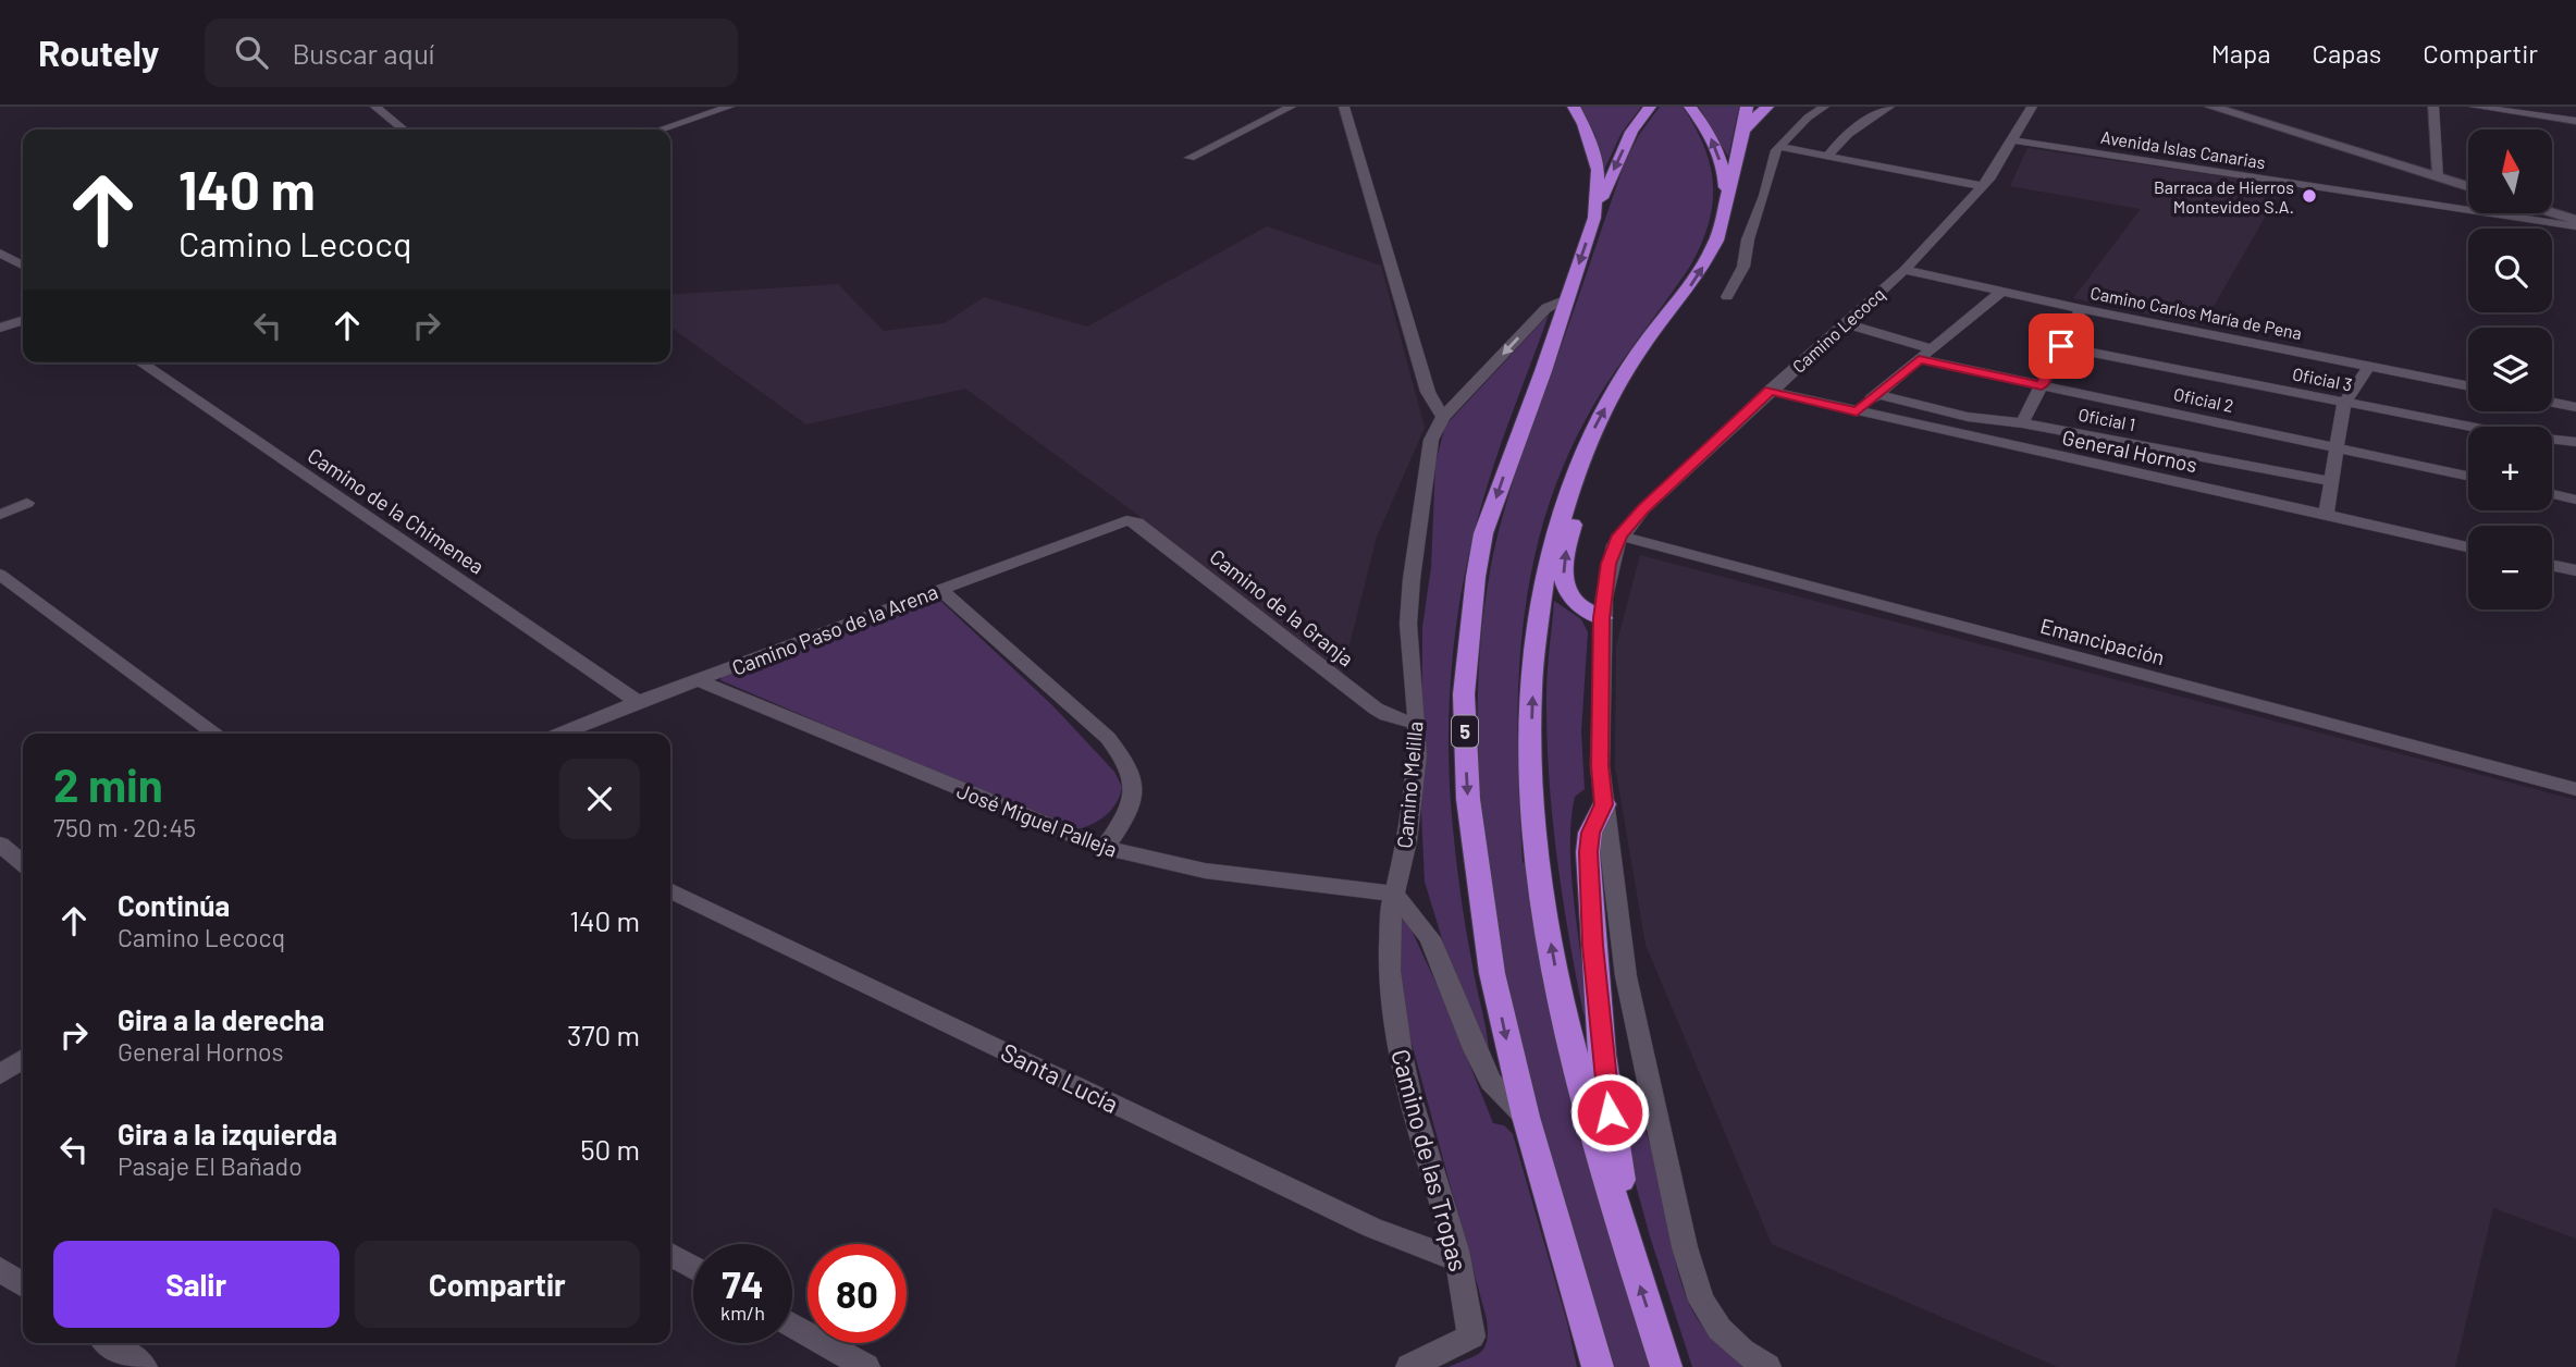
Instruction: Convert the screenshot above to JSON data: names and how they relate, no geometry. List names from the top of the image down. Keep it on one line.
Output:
{"streets":{"highway":["5"],"street":["Avenida Islas Canarias","Camino Carlos María de Pena","Camino Lecocq","Oficial 3","Oficial 2","Oficial 1","General Hornos","Camino de la Chimenea","Camino de la Granja","Camino Paso de la Arena","Emancipación","Camino Melilla","José Miguel Palleja","Santa Lucía","Camino de las Tropas"]},"crossings":[["Avenida Islas Canarias","Camino Lecocq"],["Camino Carlos María de Pena","Camino Lecocq"],["Camino Lecocq","Oficial 2"],["Camino Lecocq","General Hornos"],["Camino Lecocq","Emancipación"],["Camino de la Chimenea","Camino Paso de la Arena"],["Camino de la Granja","Camino Paso de la Arena"],["Camino de la Granja","Camino Melilla"],["Camino Paso de la Arena","José Miguel Palleja"],["5","Camino Melilla"],["Camino Melilla","José Miguel Palleja"],["Camino Melilla","Camino de las Tropas"],["José Miguel Palleja","Camino de las Tropas"],["Santa Lucía","Camino de las Tropas"]],"places":["Barraca de Hierros Montevideo S.A."],"north":"top","page":{"header":"Routely","search":"Buscar aquí","nav":["Mapa","Capas","Compartir"],"map_buttons":["+","−"],"turn":["140 m","Camino Lecocq"],"heading":["2 min","750 m · 20:45"],"list":[{"name":"Continúa","note":"Camino Lecocq","value":"140 m"},{"name":"Gira a la derecha","note":"General Hornos","value":"370 m"},{"name":"Gira a la izquierda","note":"Pasaje El Bañado","value":"50 m"}],"buttons":["Salir","Compartir"],"speed":"74 km/h","limit":"80"}}
